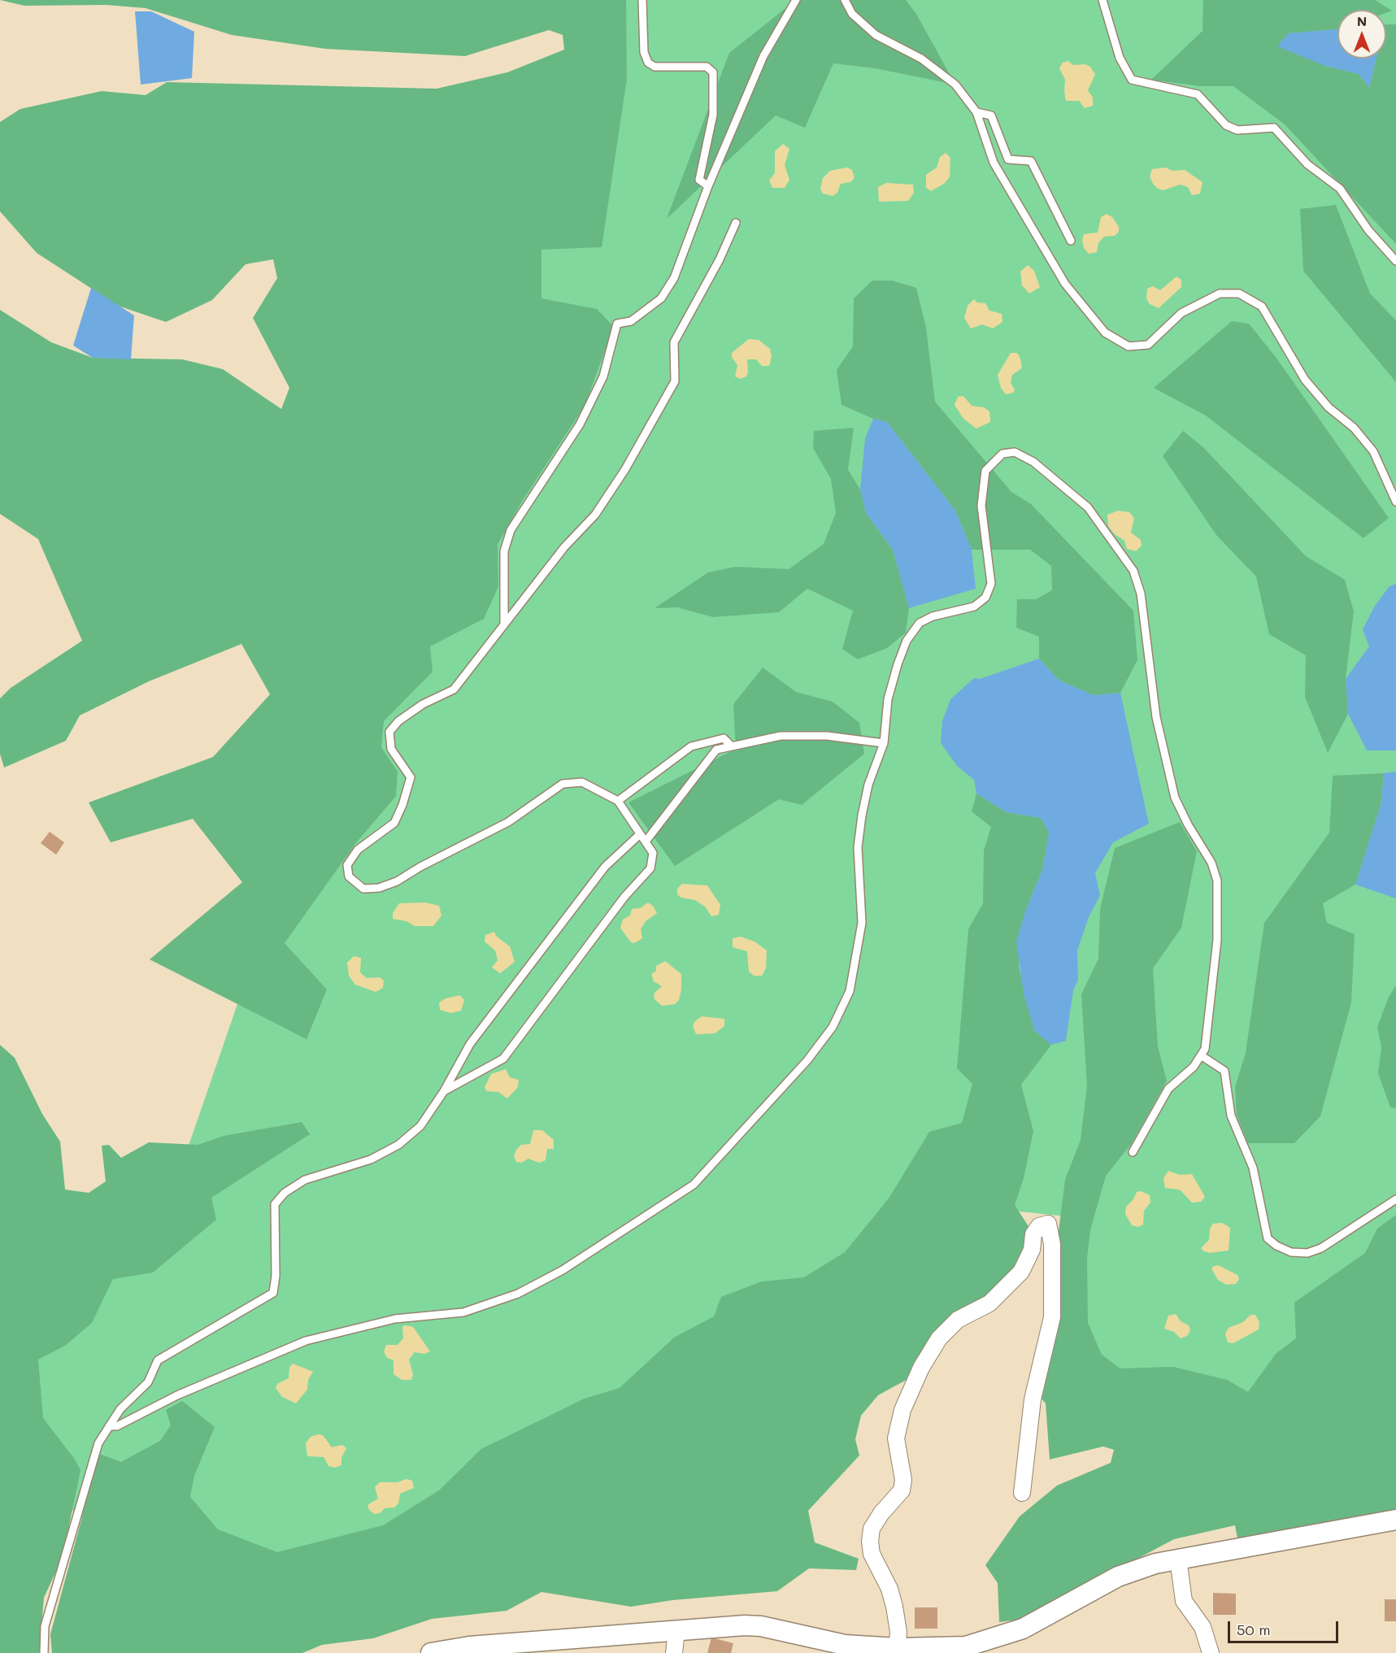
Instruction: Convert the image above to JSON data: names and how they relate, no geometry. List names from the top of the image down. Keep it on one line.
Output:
{"scale_bar":"50 m","north":"top"}
